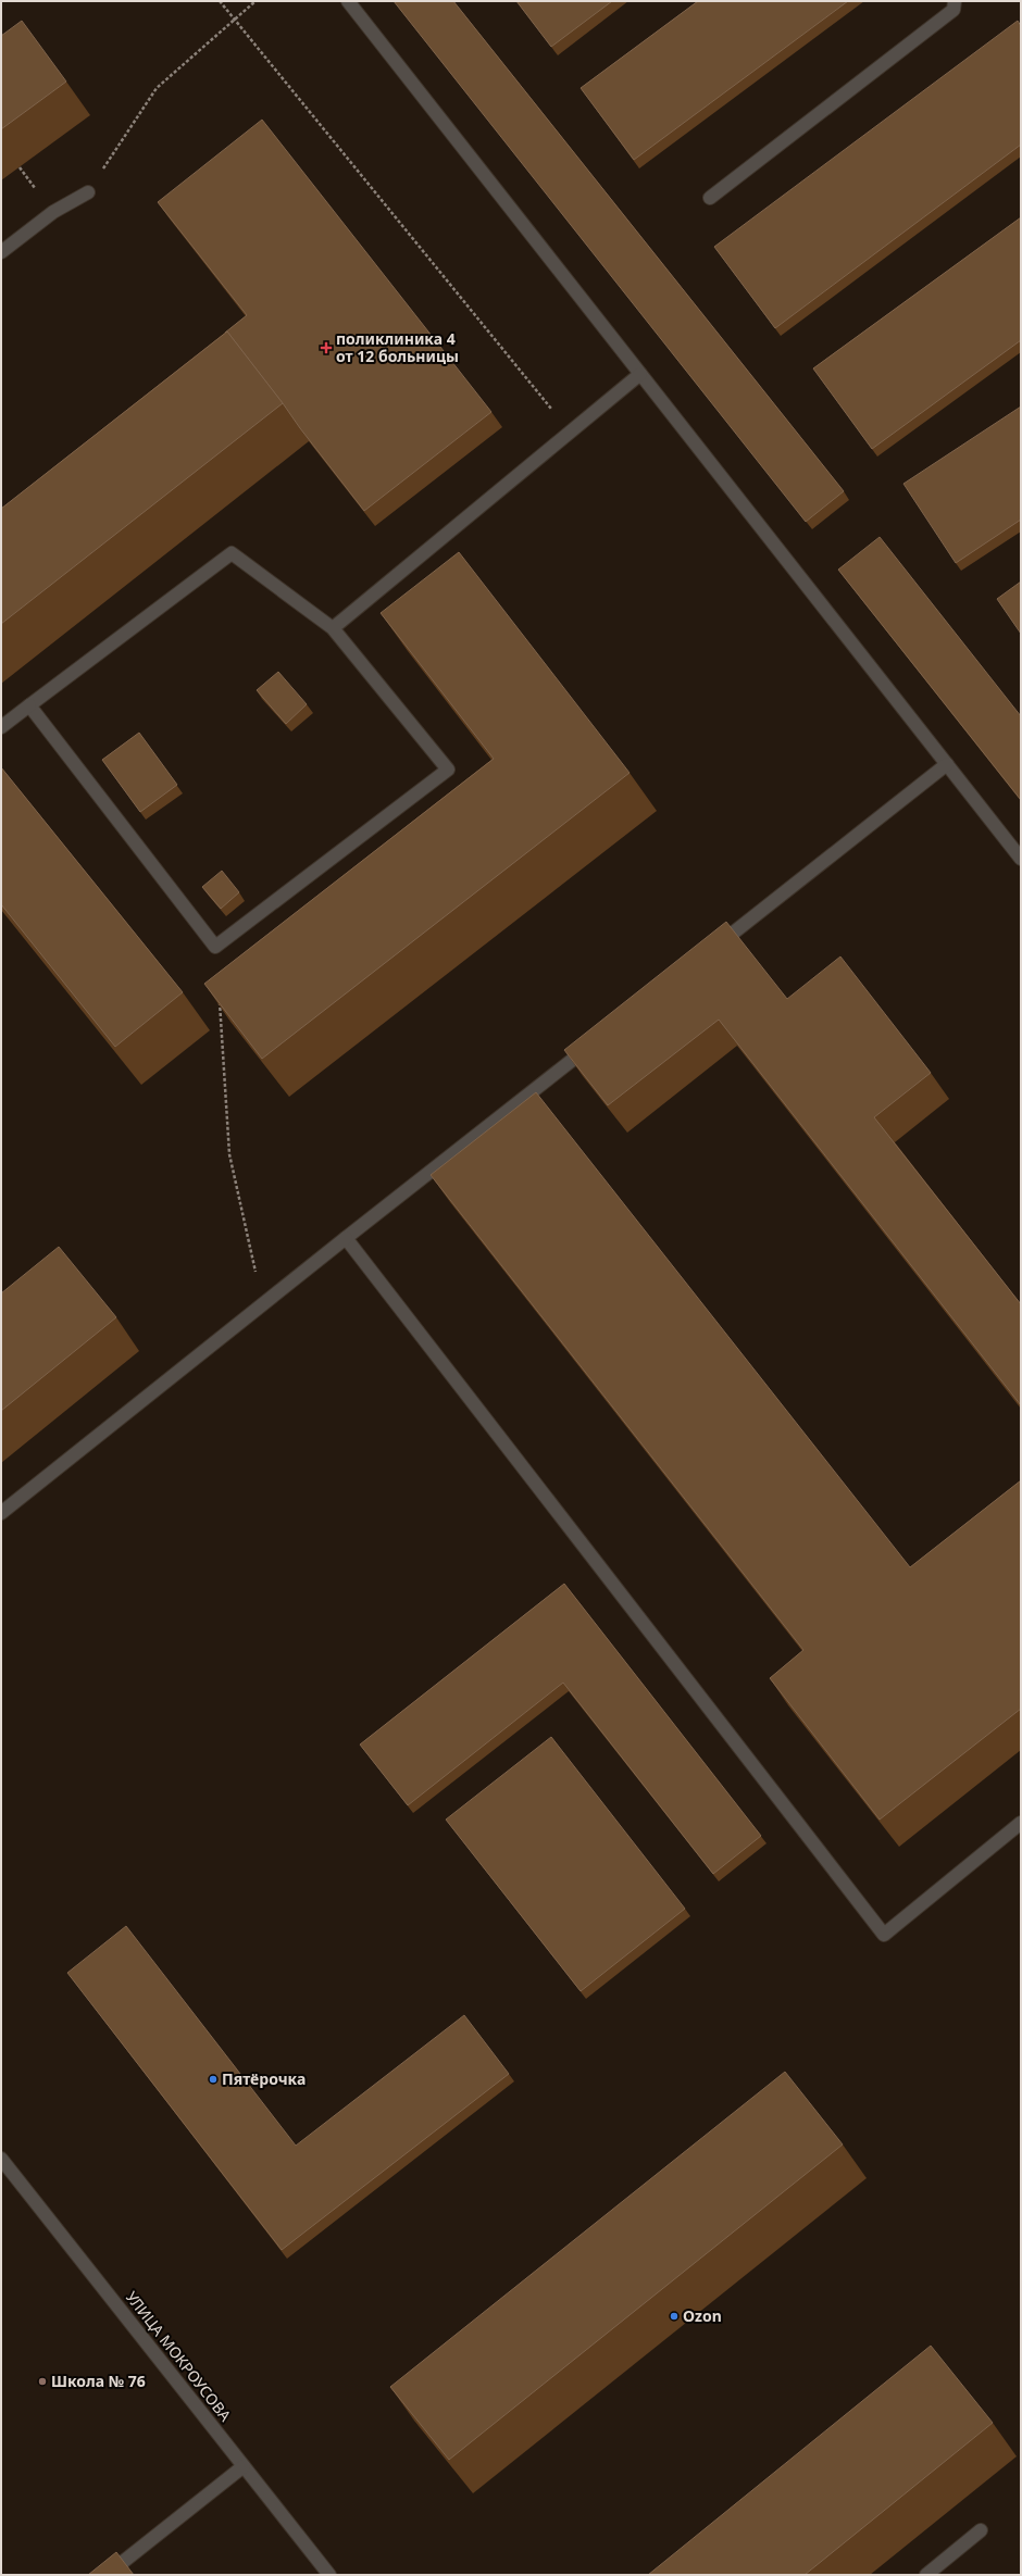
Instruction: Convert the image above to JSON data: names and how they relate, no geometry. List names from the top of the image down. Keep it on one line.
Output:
{"streets":{"street":["УЛИЦА МОКРОУСОВА"]},"places":{"health":["поликлиника 4 от 12 больницы"],"other":["Пятёрочка","Ozon","Школа № 76"]}}
